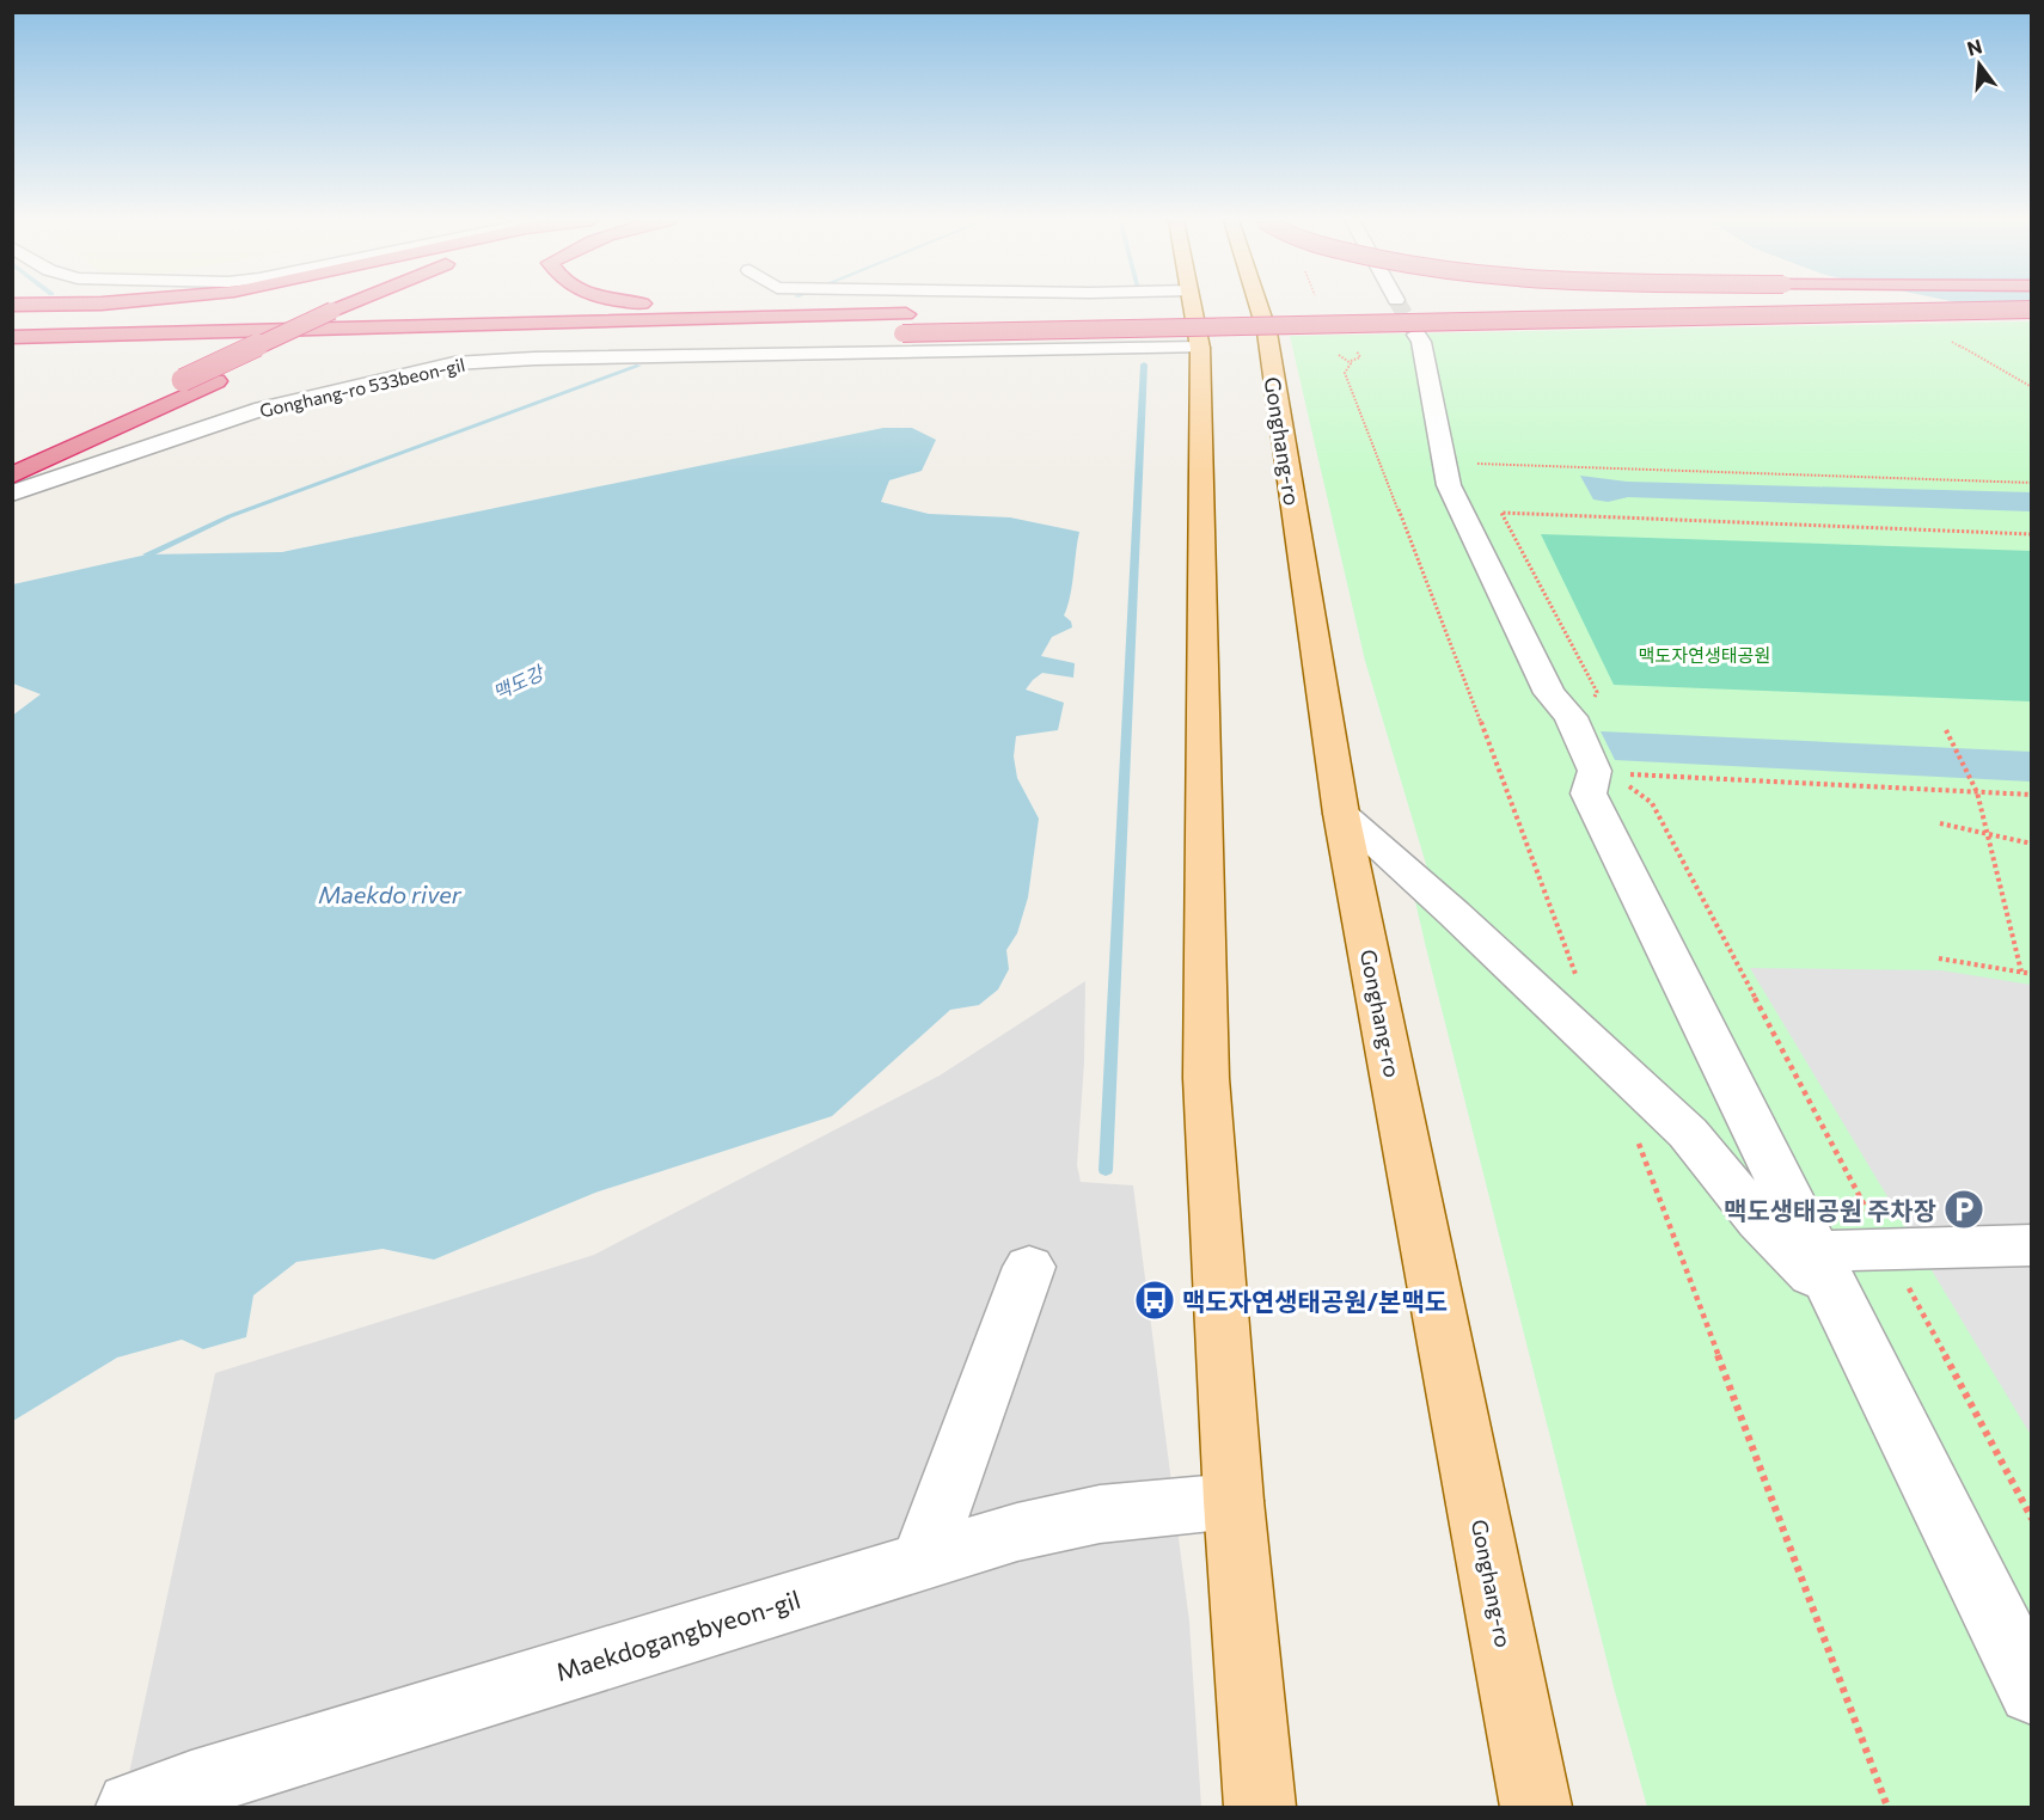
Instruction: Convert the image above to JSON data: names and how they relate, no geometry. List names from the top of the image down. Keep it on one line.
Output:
{"streets":{"main road":["Gonghang-ro"],"street":["Gonghang-ro 533beon-gil","Maekdogangbyeon-gil"]},"water":["맥도강","Maekdo river"],"parks":["맥도자연생태공원"],"places":{"parking":["맥도생태공원 주차장"],"bus stop":["맥도자연생태공원/본맥도"]},"north":"top"}
